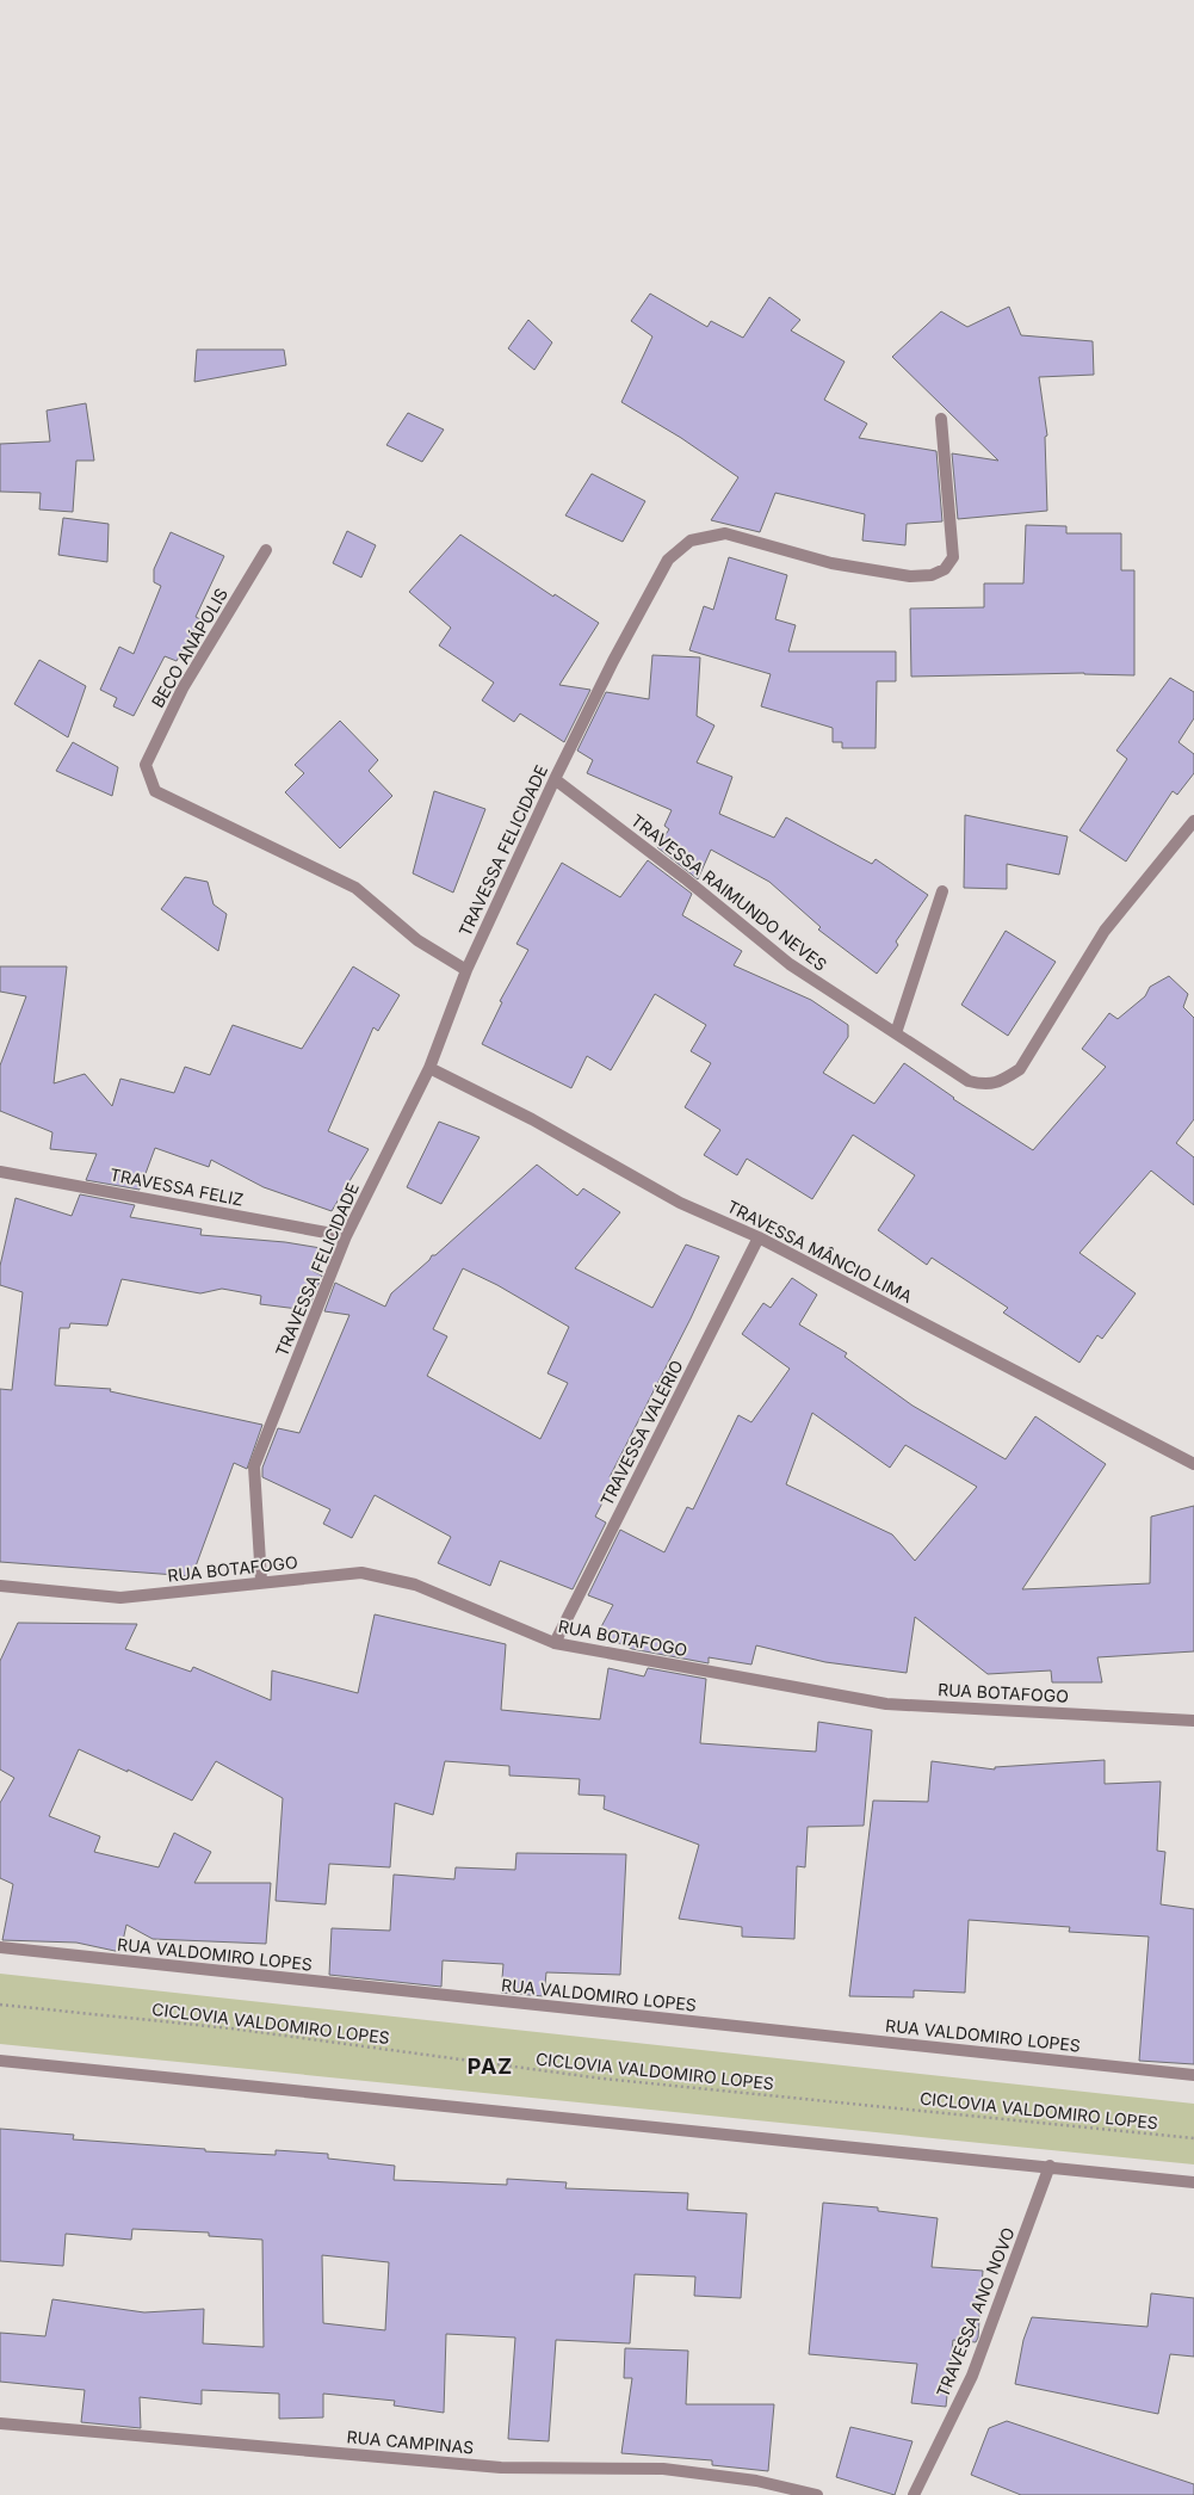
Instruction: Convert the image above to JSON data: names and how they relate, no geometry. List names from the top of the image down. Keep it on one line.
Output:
{"streets":{"street":["BECO ANÁPOLIS","TRAVESSA FELICIDADE","TRAVESSA RAIMUNDO NEVES","TRAVESSA FELIZ","TRAVESSA MÂNCIO LIMA","TRAVESSA VALÉRIO","RUA BOTAFOGO","RUA VALDOMIRO LOPES","TRAVESSA ANO NOVO","RUA CAMPINAS"],"path":["CICLOVIA VALDOMIRO LOPES"]},"crossings":[["BECO ANÁPOLIS","TRAVESSA FELICIDADE"],["TRAVESSA FELICIDADE","TRAVESSA RAIMUNDO NEVES"],["TRAVESSA FELICIDADE","TRAVESSA FELIZ"],["TRAVESSA FELICIDADE","TRAVESSA MÂNCIO LIMA"],["TRAVESSA FELICIDADE","RUA BOTAFOGO"],["TRAVESSA MÂNCIO LIMA","TRAVESSA VALÉRIO"],["TRAVESSA VALÉRIO","RUA BOTAFOGO"]],"districts":["PAZ"]}
